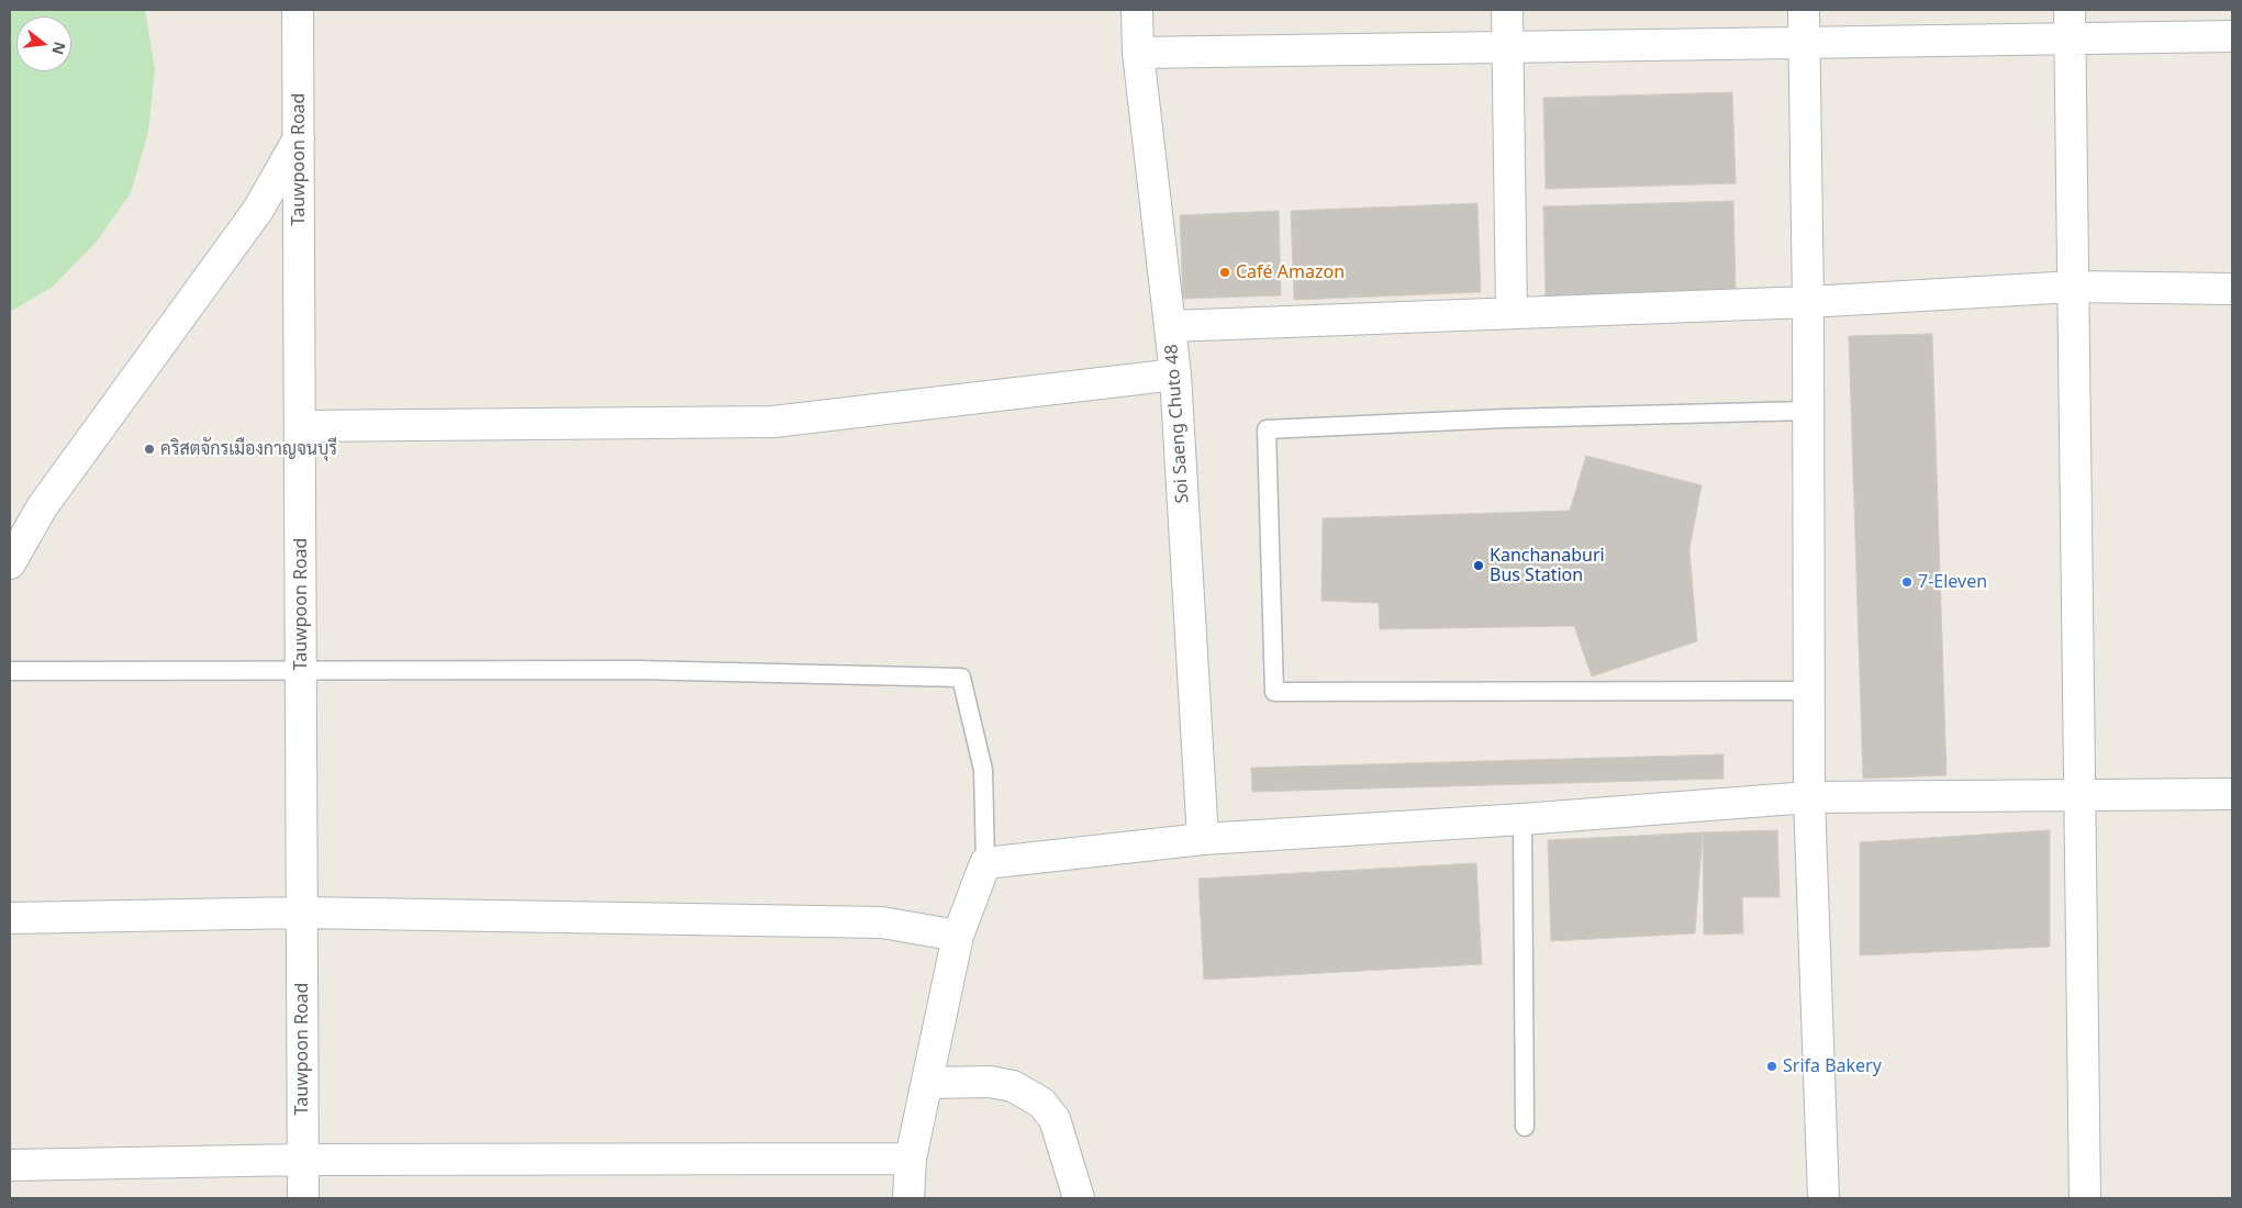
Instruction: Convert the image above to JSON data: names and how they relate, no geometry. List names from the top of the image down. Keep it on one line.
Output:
{"streets":{"street":["Tauwpoon Road","Soi Saeng Chuto 48"]},"places":["Café Amazon","คริสตจักรเมืองกาญจนบุรี","Kanchanaburi Bus Station","7-Eleven","Srifa Bakery"],"north":"right"}
